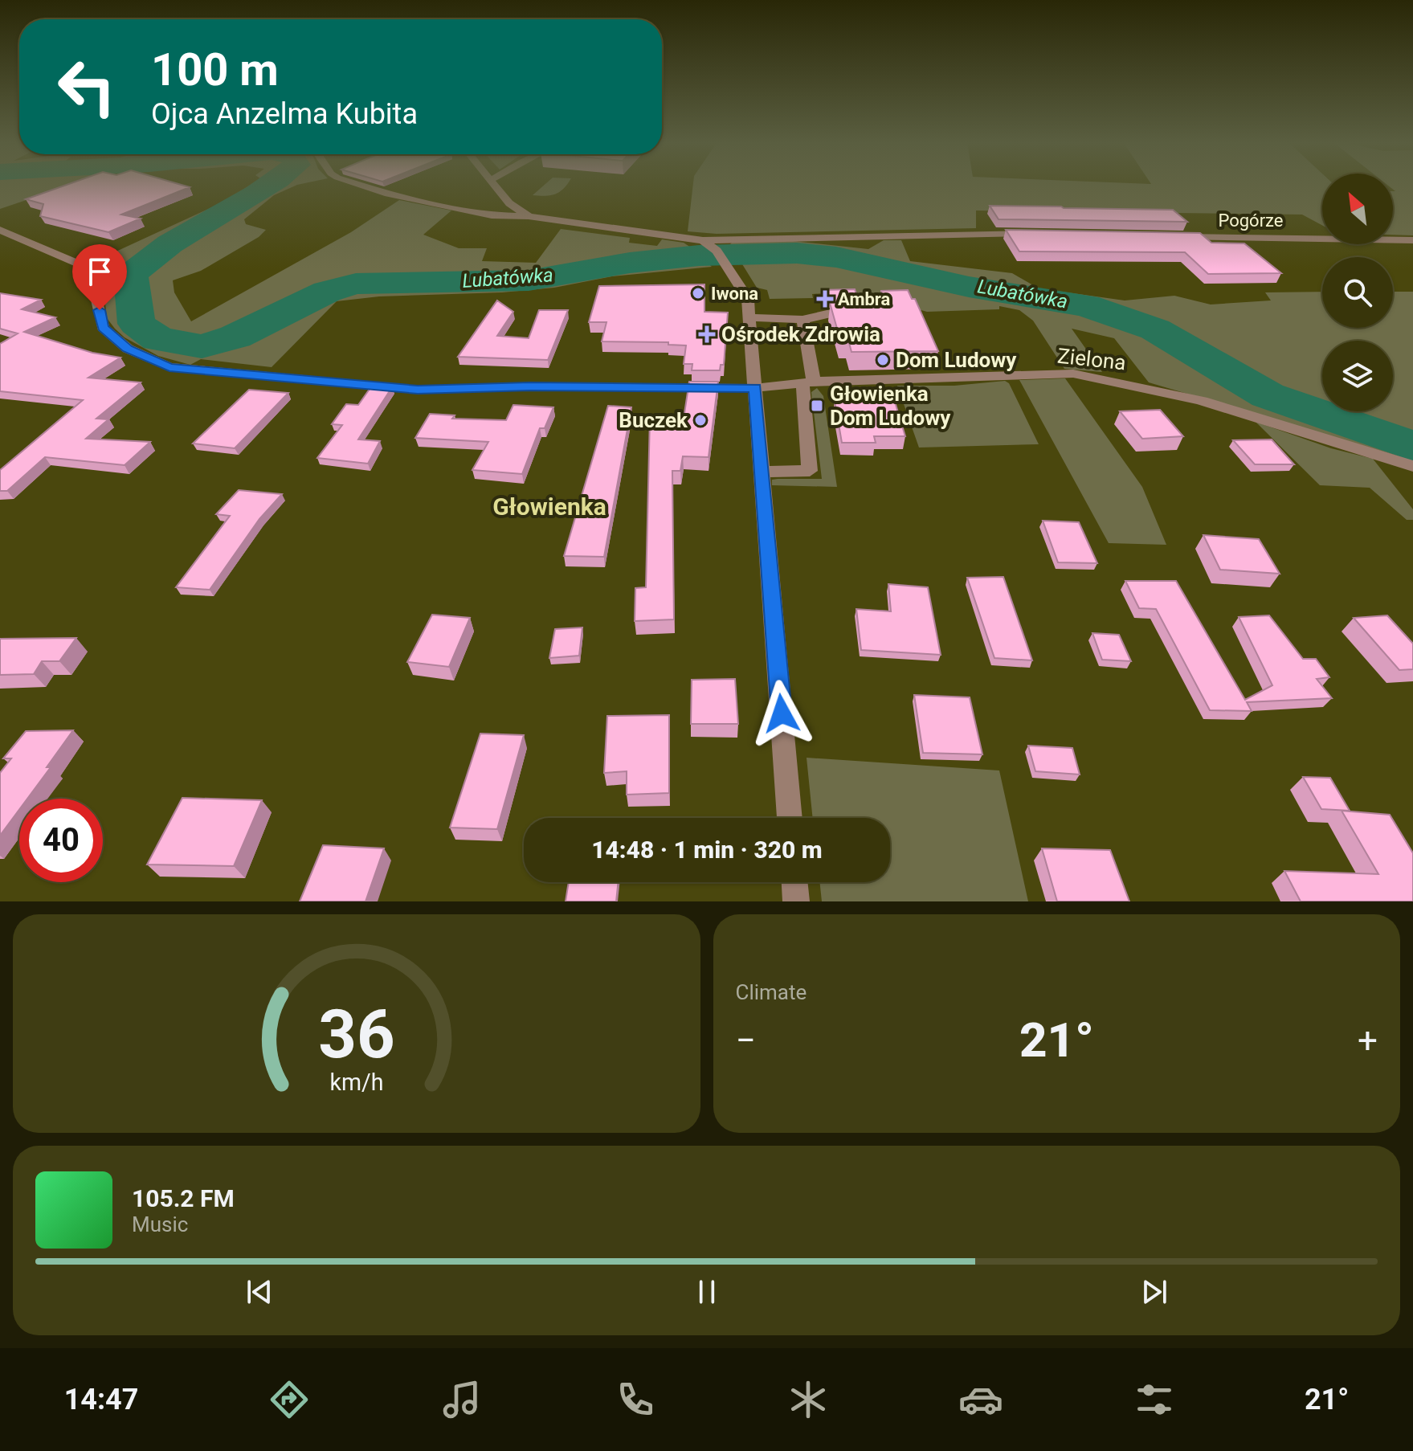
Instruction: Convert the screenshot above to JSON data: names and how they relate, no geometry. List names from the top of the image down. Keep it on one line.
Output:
{"streets":{"street":["Pogórze","Zielona"]},"districts":["Głowienka"],"water":["Lubatówka"],"places":{"other":["Iwona","Dom Ludowy","Buczek"],"health":["Ambra","Ośrodek Zdrowia"],"transit":["Głowienka Dom Ludowy"]},"north":"top left","page":{"turn":["100 m","Ojca Anzelma Kubita"],"limit":"40","trip":"14:48 · 1 min · 320 m","tile":"Climate","heat":["−","21°","+"],"song":["105.2 FM","Music"],"tabs":["14:47","21°"],"gauge":["36","km/h"]}}
